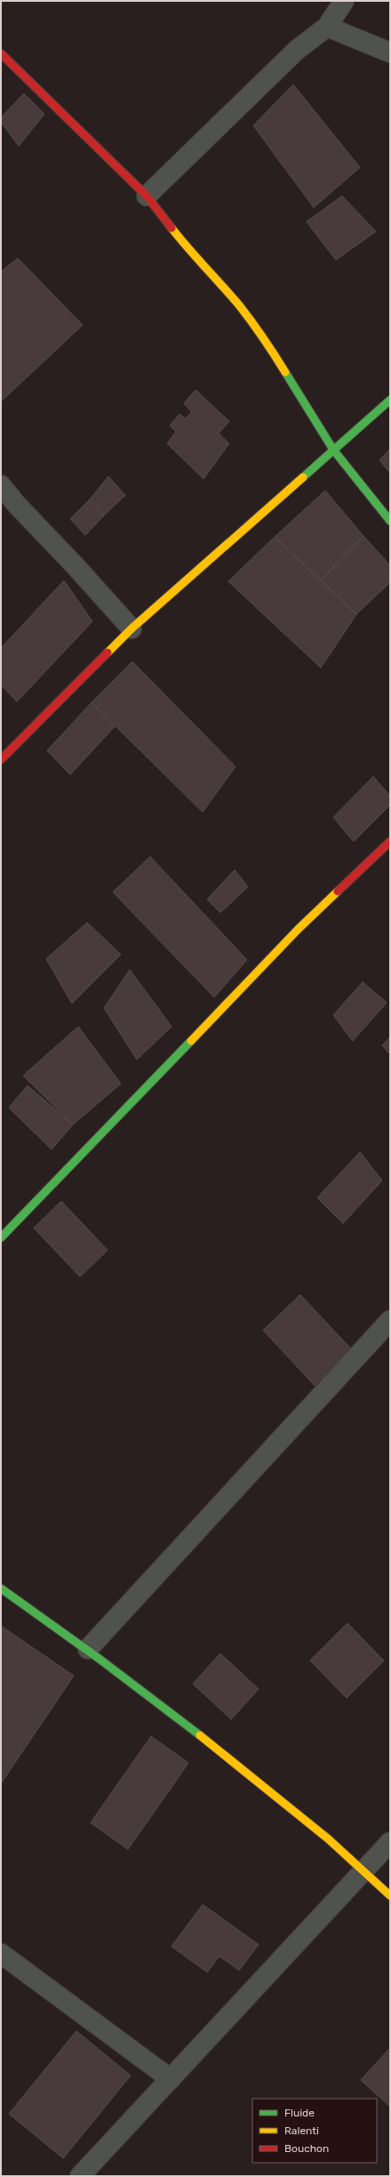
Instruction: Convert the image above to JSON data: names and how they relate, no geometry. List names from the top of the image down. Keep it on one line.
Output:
{"legend":["Fluide","Ralenti","Bouchon"]}
